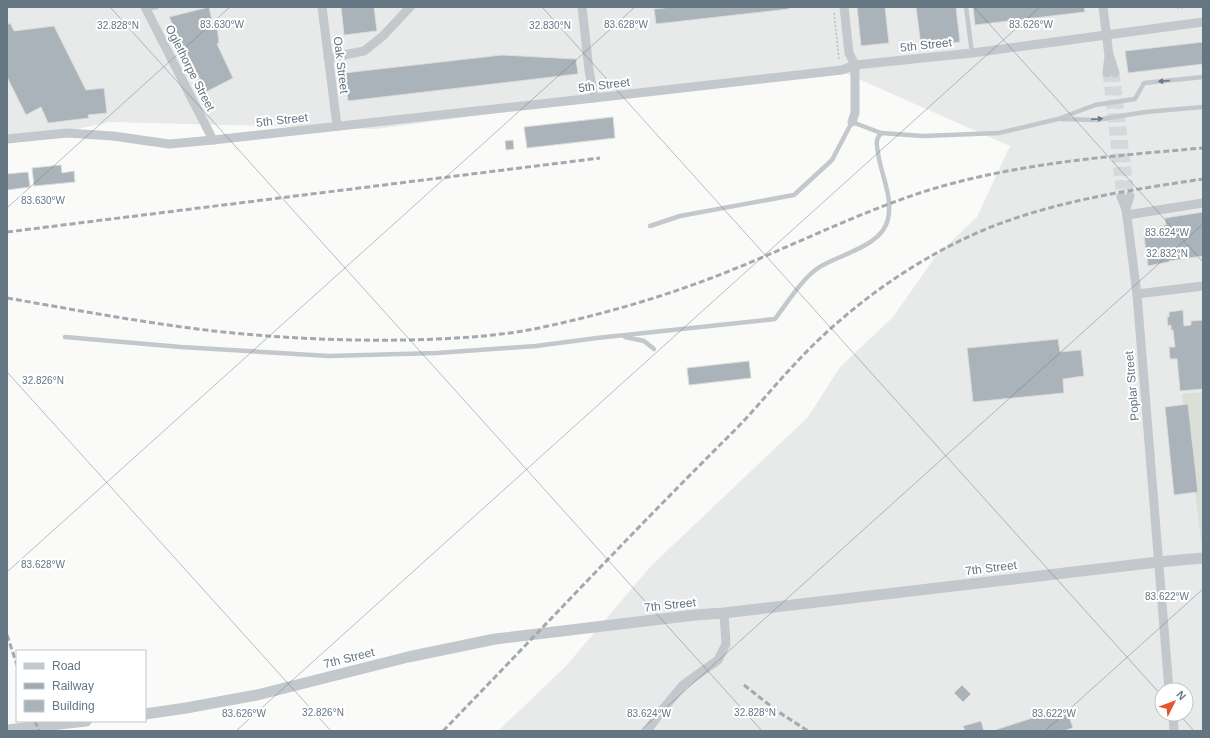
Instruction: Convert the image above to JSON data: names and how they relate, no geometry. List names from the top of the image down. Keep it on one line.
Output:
{"streets":{"street":["5th Street","Oak Street","Oglethorpe Street","Poplar Street","7th Street"]},"crossings":[["5th Street","Oak Street"],["5th Street","Oglethorpe Street"],["Poplar Street","7th Street"]],"legend":["Road","Railway","Building"],"north":"top right","coordinates":["83.630°W","83.628°W","83.626°W","32.828°N","32.830°N","83.624°W","32.832°N","32.826°N","83.622°W"]}
